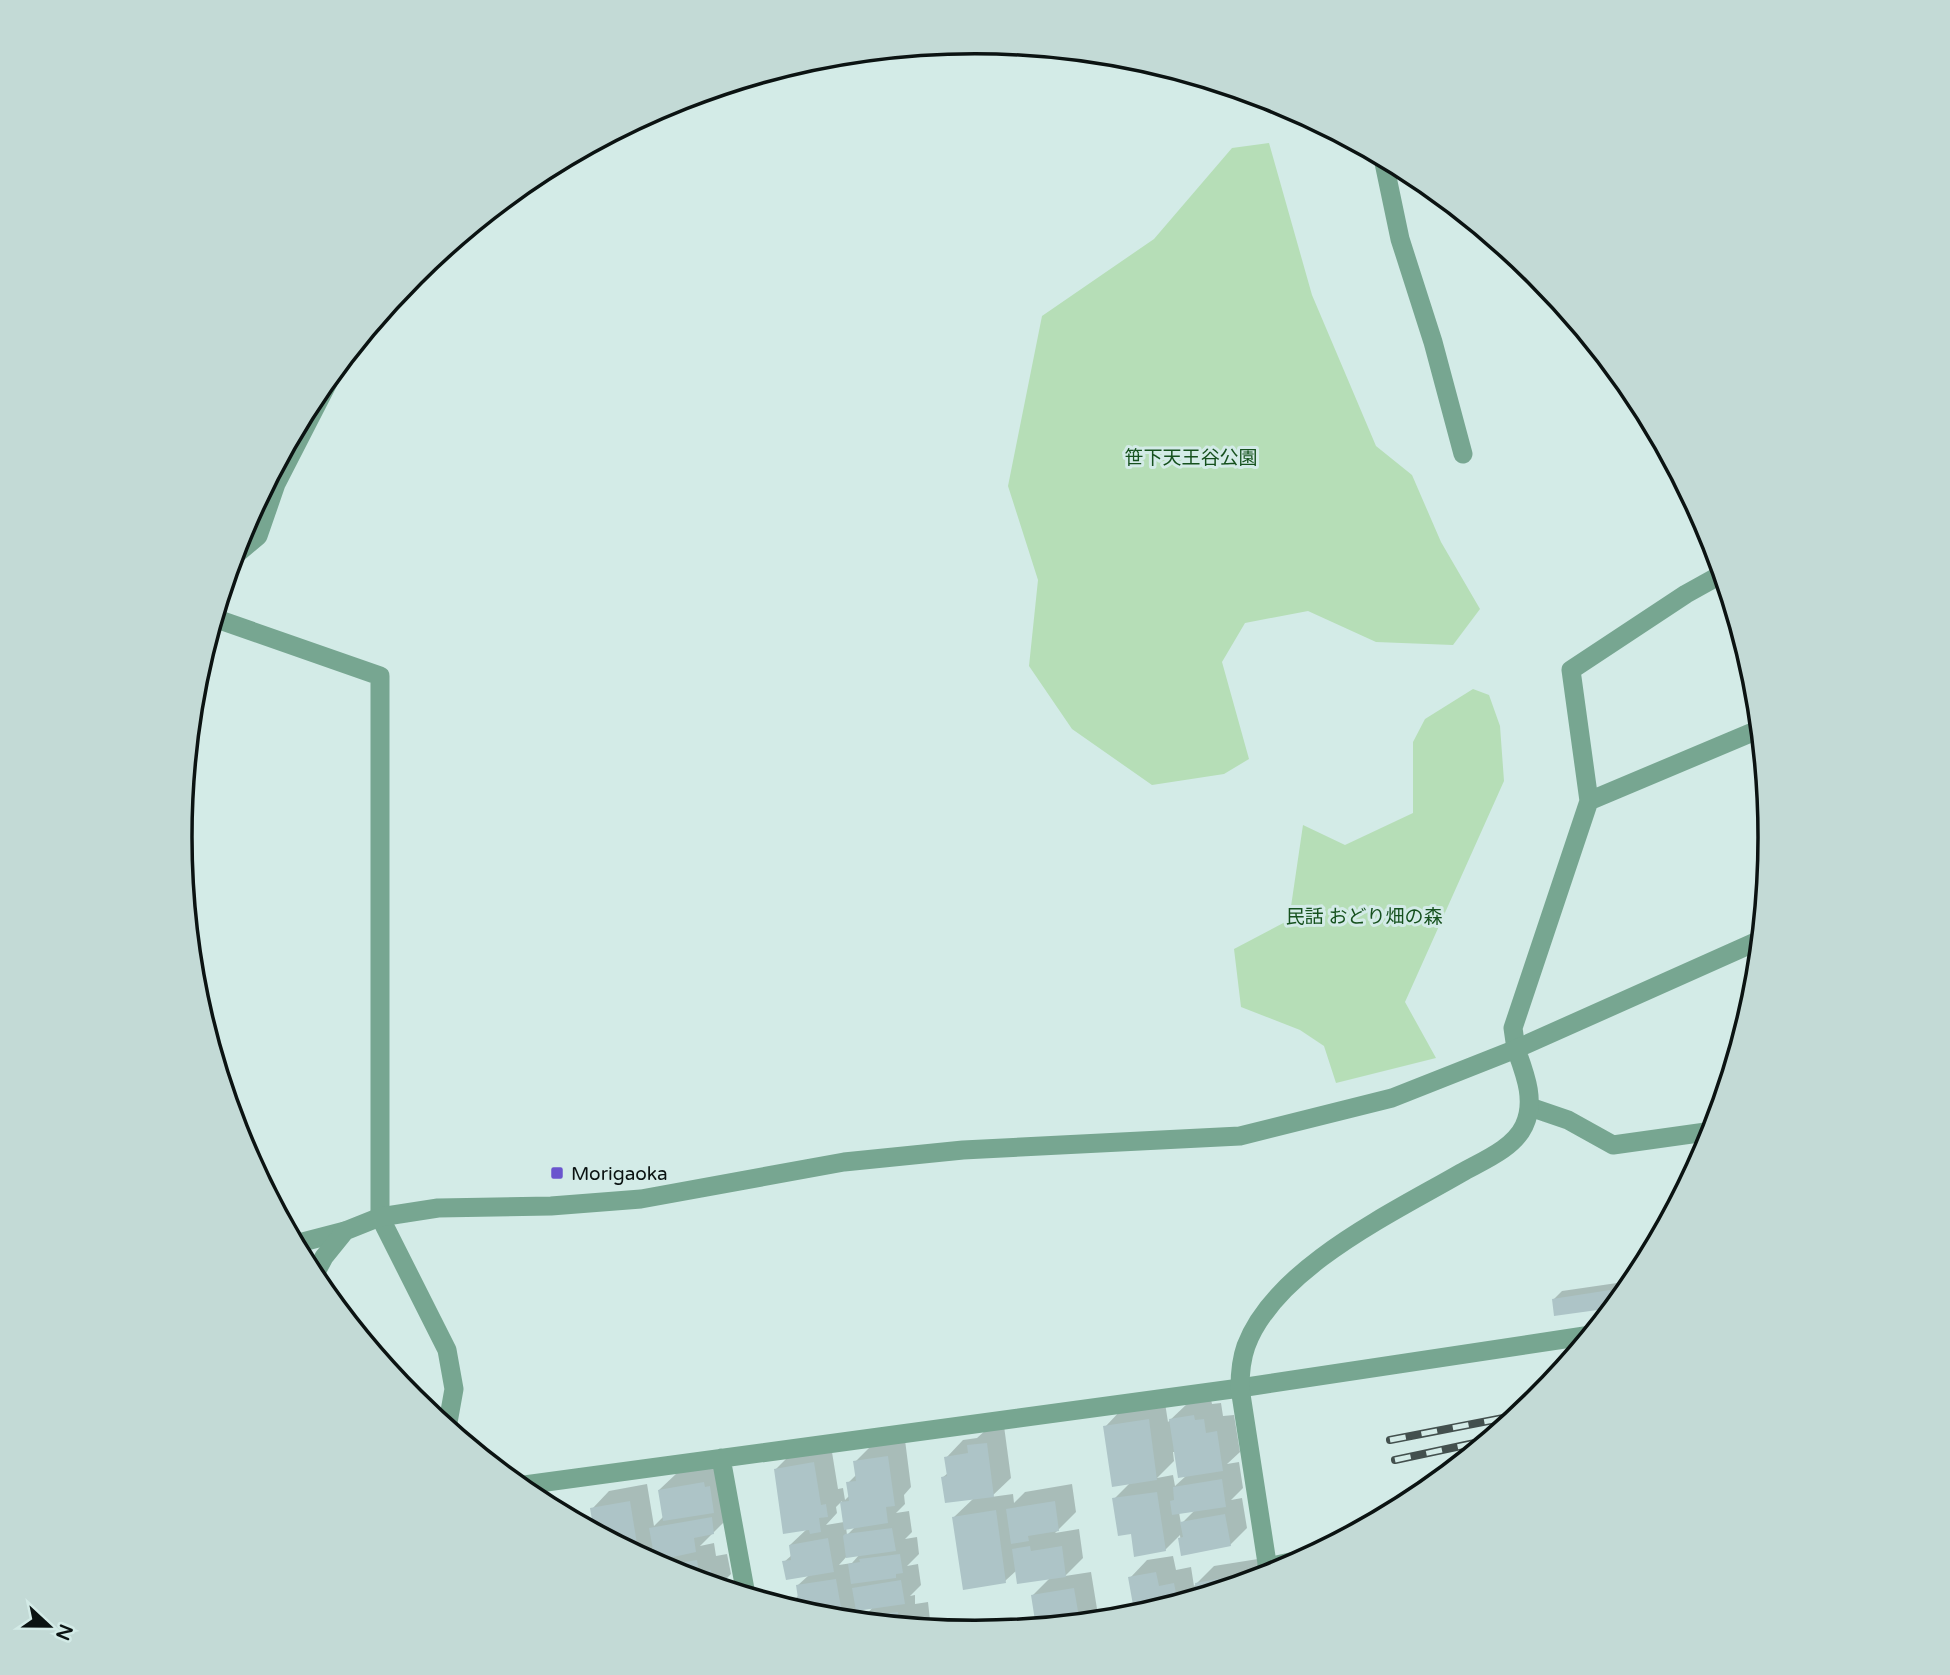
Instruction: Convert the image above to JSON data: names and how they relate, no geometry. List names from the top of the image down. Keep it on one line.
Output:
{"parks":["笹下天王谷公園","民話 おどり畑の森"],"places":{"transit":["Morigaoka"]},"north":"right"}
